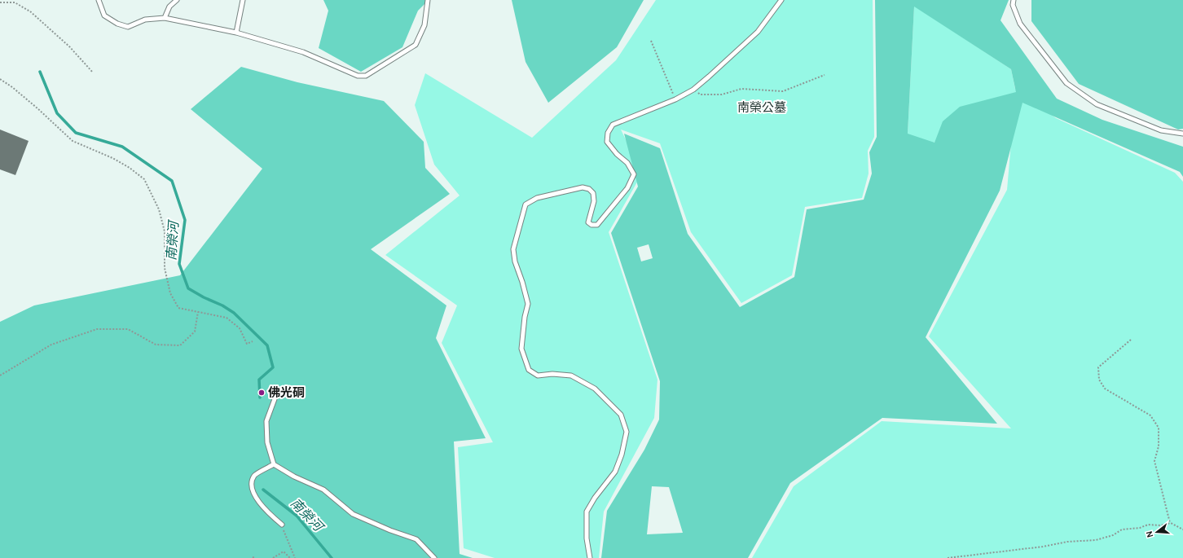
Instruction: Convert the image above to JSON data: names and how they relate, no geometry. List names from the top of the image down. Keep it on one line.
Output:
{"water":["南榮河"],"parks":["南榮公墓"],"places":["佛光硐"],"north":"left"}
